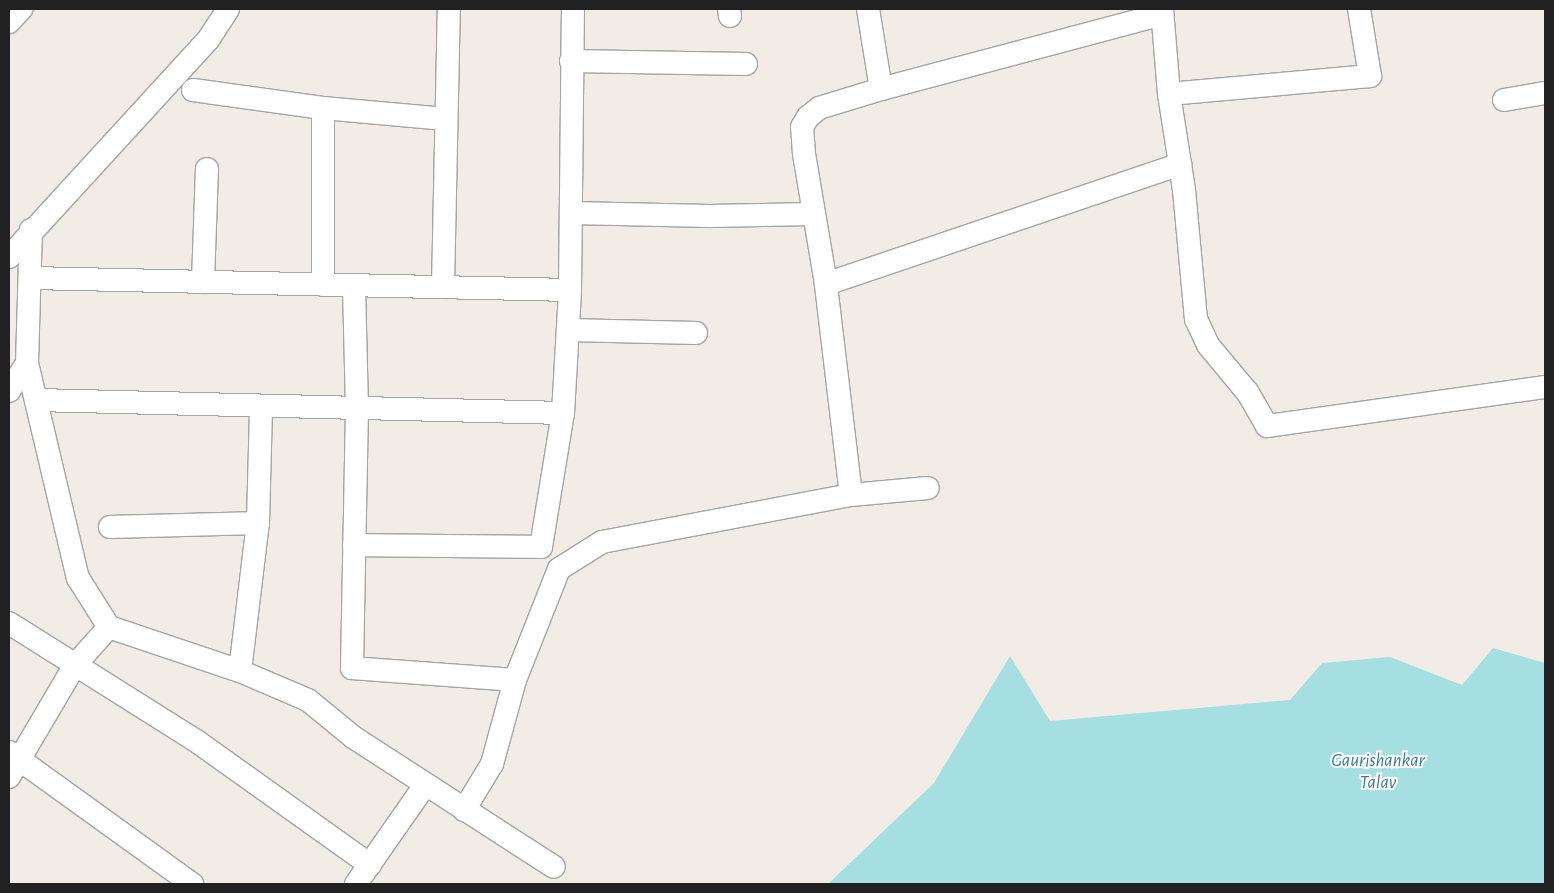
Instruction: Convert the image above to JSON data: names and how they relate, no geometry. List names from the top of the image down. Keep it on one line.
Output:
{"water":["Gaurishankar Talav"]}
